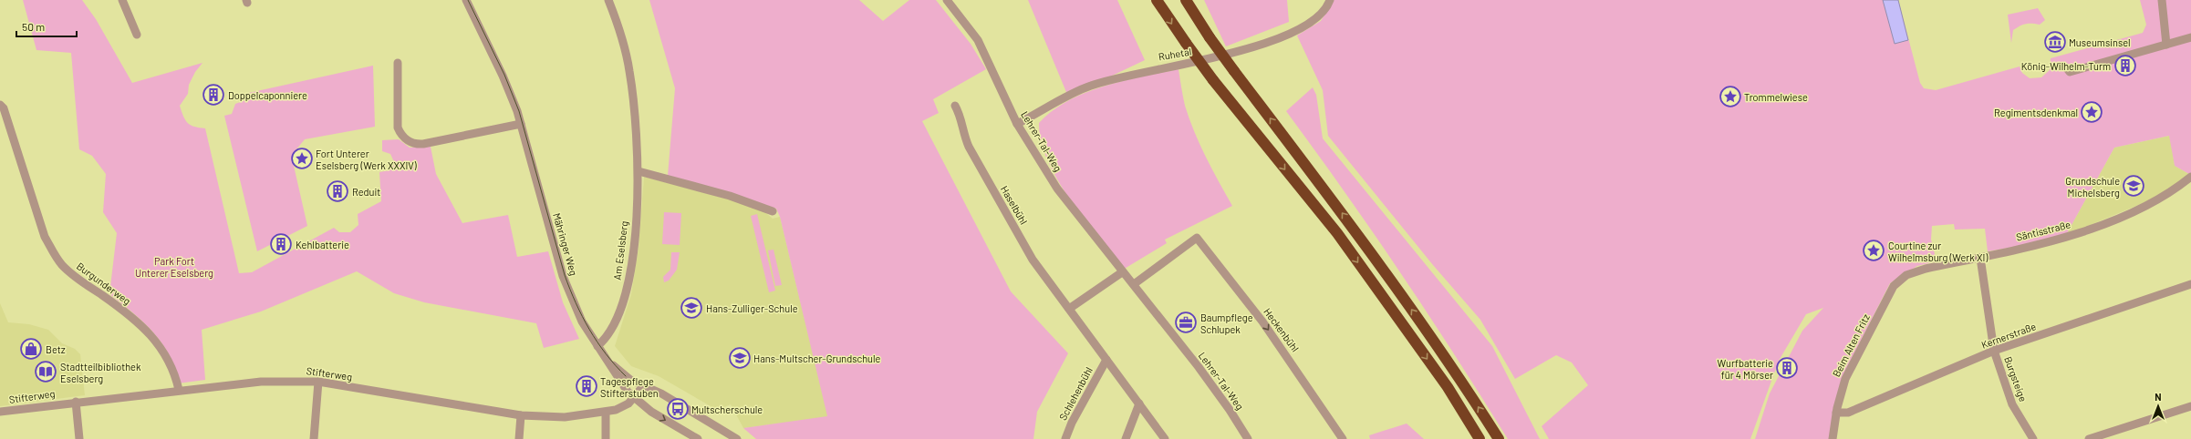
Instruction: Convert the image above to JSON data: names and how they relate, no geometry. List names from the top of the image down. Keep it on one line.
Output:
{"streets":{"street":["Ruhetal","Lehrer-Tal-Weg","Haselbühl","Säntisstraße","Mähringer Weg","Am Eselsberg","Burgunderweg","Heckenbühl","Kernerstraße","Beim Alten Fritz","Stifterweg","Burgsteige","Schlehenbühl"]},"crossings":[["Ruhetal","Lehrer-Tal-Weg"],["Lehrer-Tal-Weg","Heckenbühl"],["Haselbühl","Schlehenbühl"],["Säntisstraße","Beim Alten Fritz"],["Säntisstraße","Burgsteige"],["Mähringer Weg","Am Eselsberg"],["Mähringer Weg","Stifterweg"],["Burgunderweg","Stifterweg"],["Kernerstraße","Beim Alten Fritz"],["Kernerstraße","Burgsteige"]],"parks":["Park Fort Unterer Eselsberg"],"places":{"museum":["Museumsinsel"],"building":["König-Wilhelm-Turm","Doppelcaponniere","Reduit","Kehlbatterie","Wurfbatterie für 4 Mörser","Tagespflege Stifterstuben"],"place":["Trommelwiese","Regimentsdenkmal","Fort Unterer Eselsberg (Werk XXXIV)","Courtine zur Wilhelmsburg (Werk XI)"],"school or university":["Grundschule Michelsberg","Hans-Zulliger-Schule","Hans-Multscher-Grundschule"],"office":["Baumpflege Schlupek"],"shop":["Betz"],"library":["Stadtteilbibliothek Eselsberg"],"bus stop":["Multscherschule"]},"scale_bar":"50 m","north":"top"}
